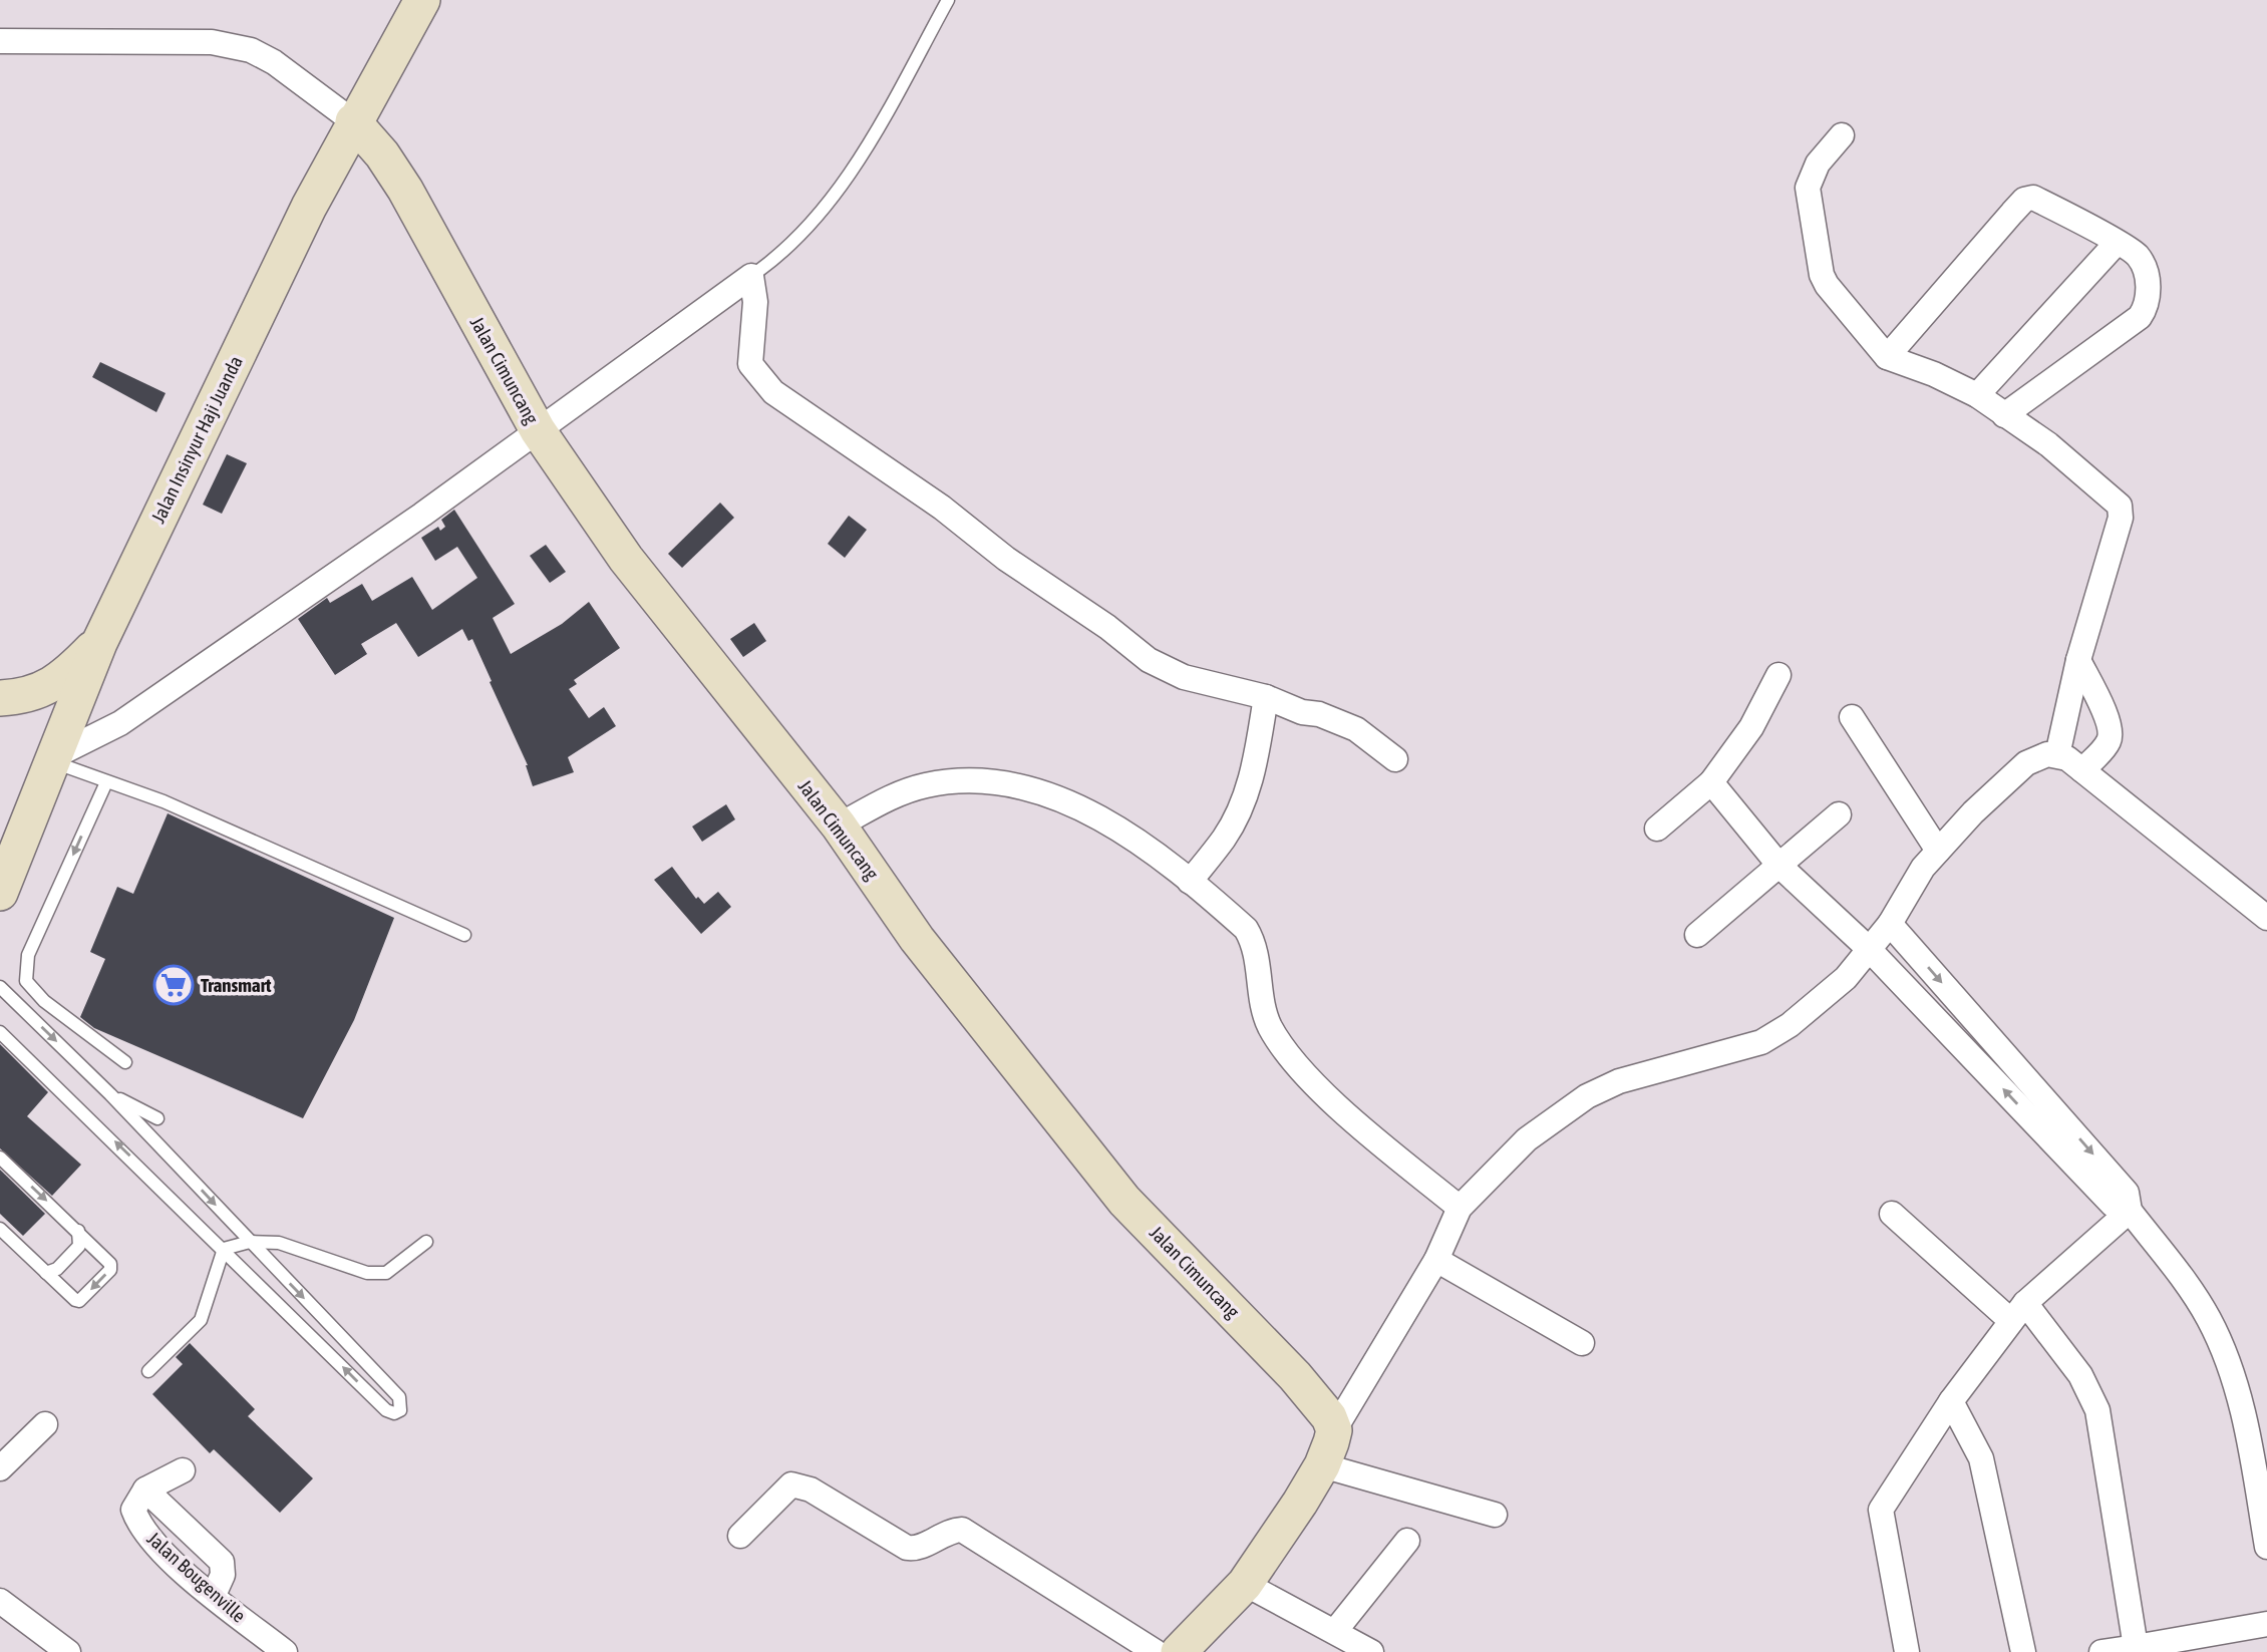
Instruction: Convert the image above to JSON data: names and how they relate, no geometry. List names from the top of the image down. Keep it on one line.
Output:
{"streets":{"street":["Jalan Cimuncang","Jalan Insinyur Haji Juanda","Jalan Bougenville"]},"crossings":[["Jalan Cimuncang","Jalan Insinyur Haji Juanda"]],"places":{"supermarket":["Transmart"]}}
